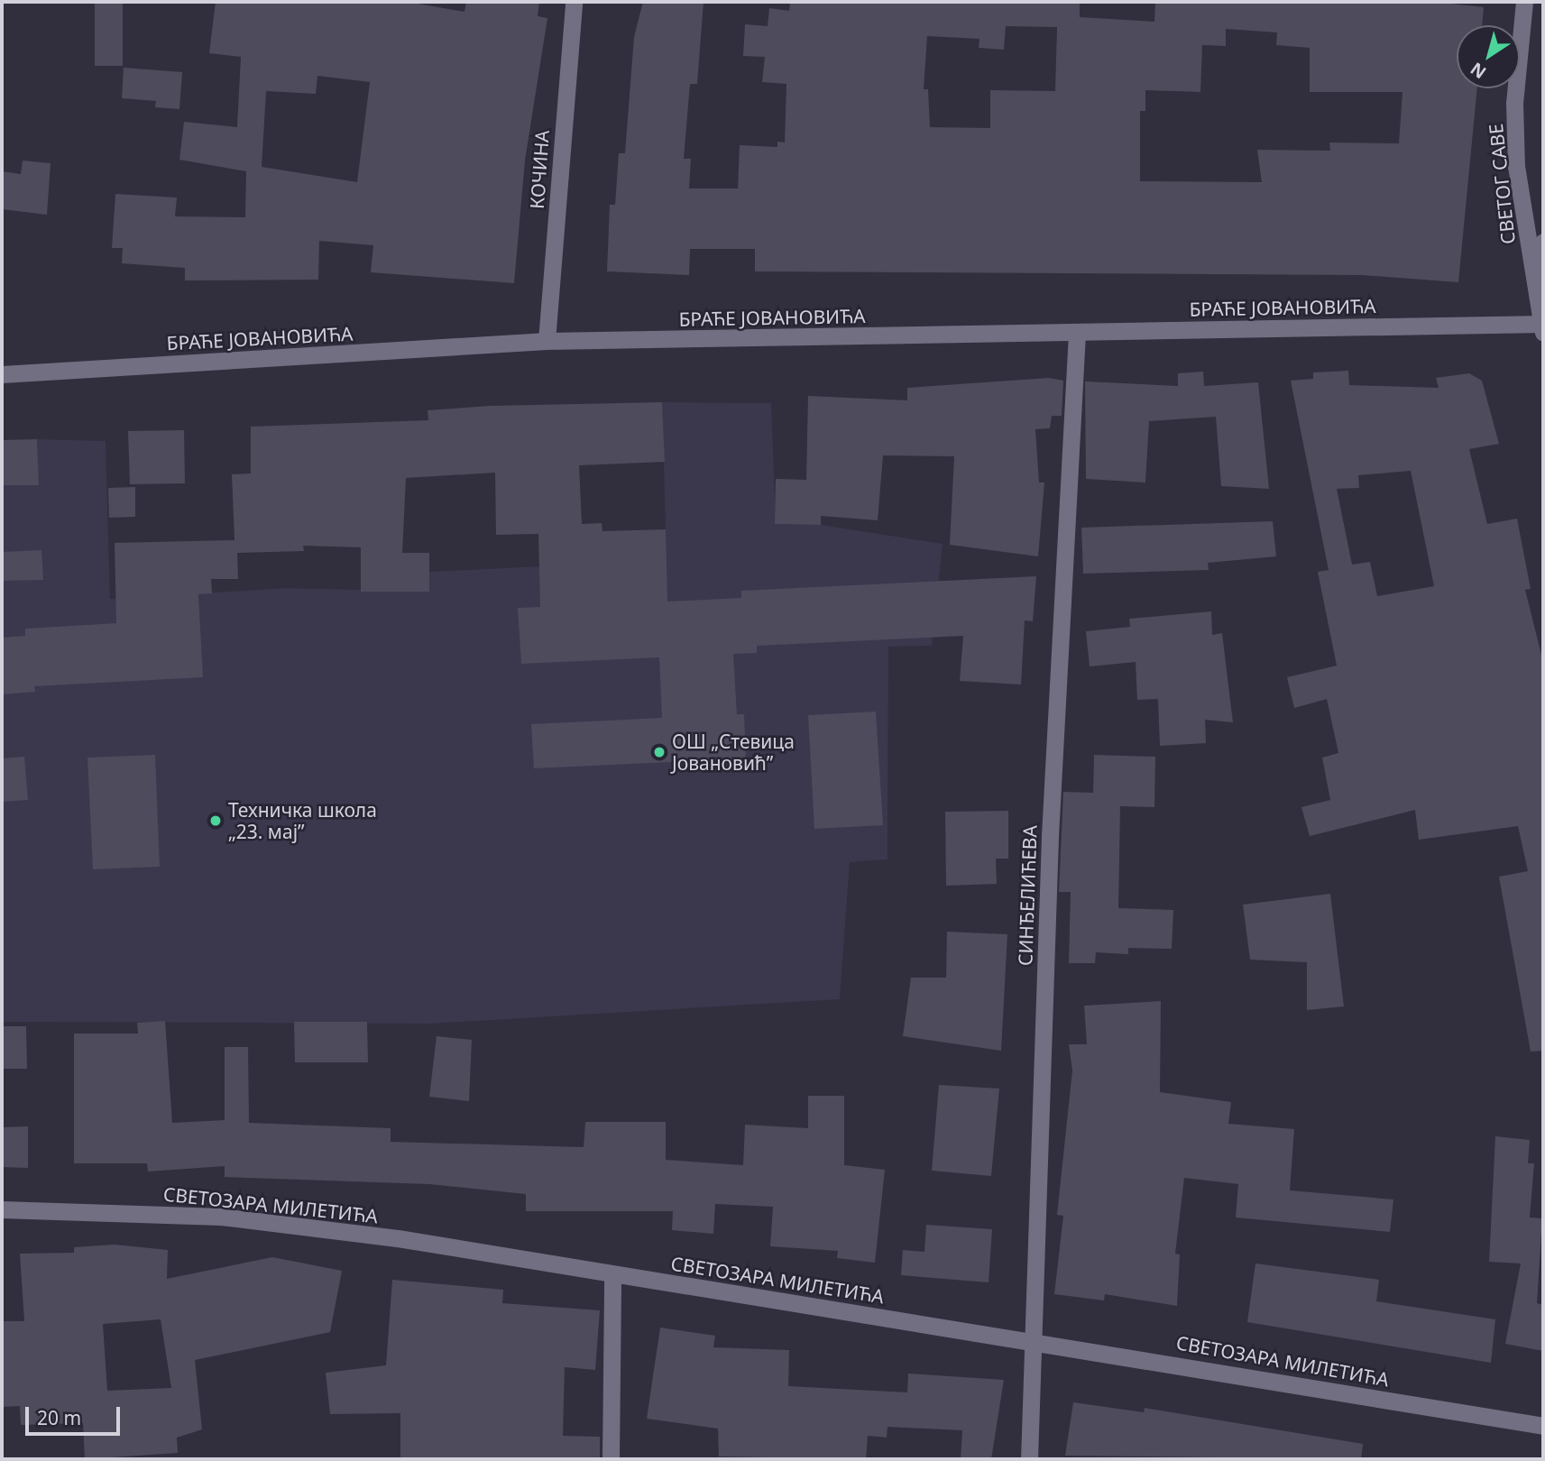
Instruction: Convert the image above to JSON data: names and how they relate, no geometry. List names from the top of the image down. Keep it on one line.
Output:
{"streets":{"street":["КОЧИНА","СВЕТОГ САВЕ","БРАЋЕ ЈОВАНОВИЋА","СИНЂЕЛИЋЕВА","СВЕТОЗАРА МИЛЕТИЋА"]},"crossings":[["КОЧИНА","БРАЋЕ ЈОВАНОВИЋА"],["СВЕТОГ САВЕ","БРАЋЕ ЈОВАНОВИЋА"],["БРАЋЕ ЈОВАНОВИЋА","СИНЂЕЛИЋЕВА"],["СИНЂЕЛИЋЕВА","СВЕТОЗАРА МИЛЕТИЋА"]],"places":["ОШ „Стевица Јовановић”","Техничка школа „23. мај”"],"scale_bar":"20 m","north":"bottom left"}
